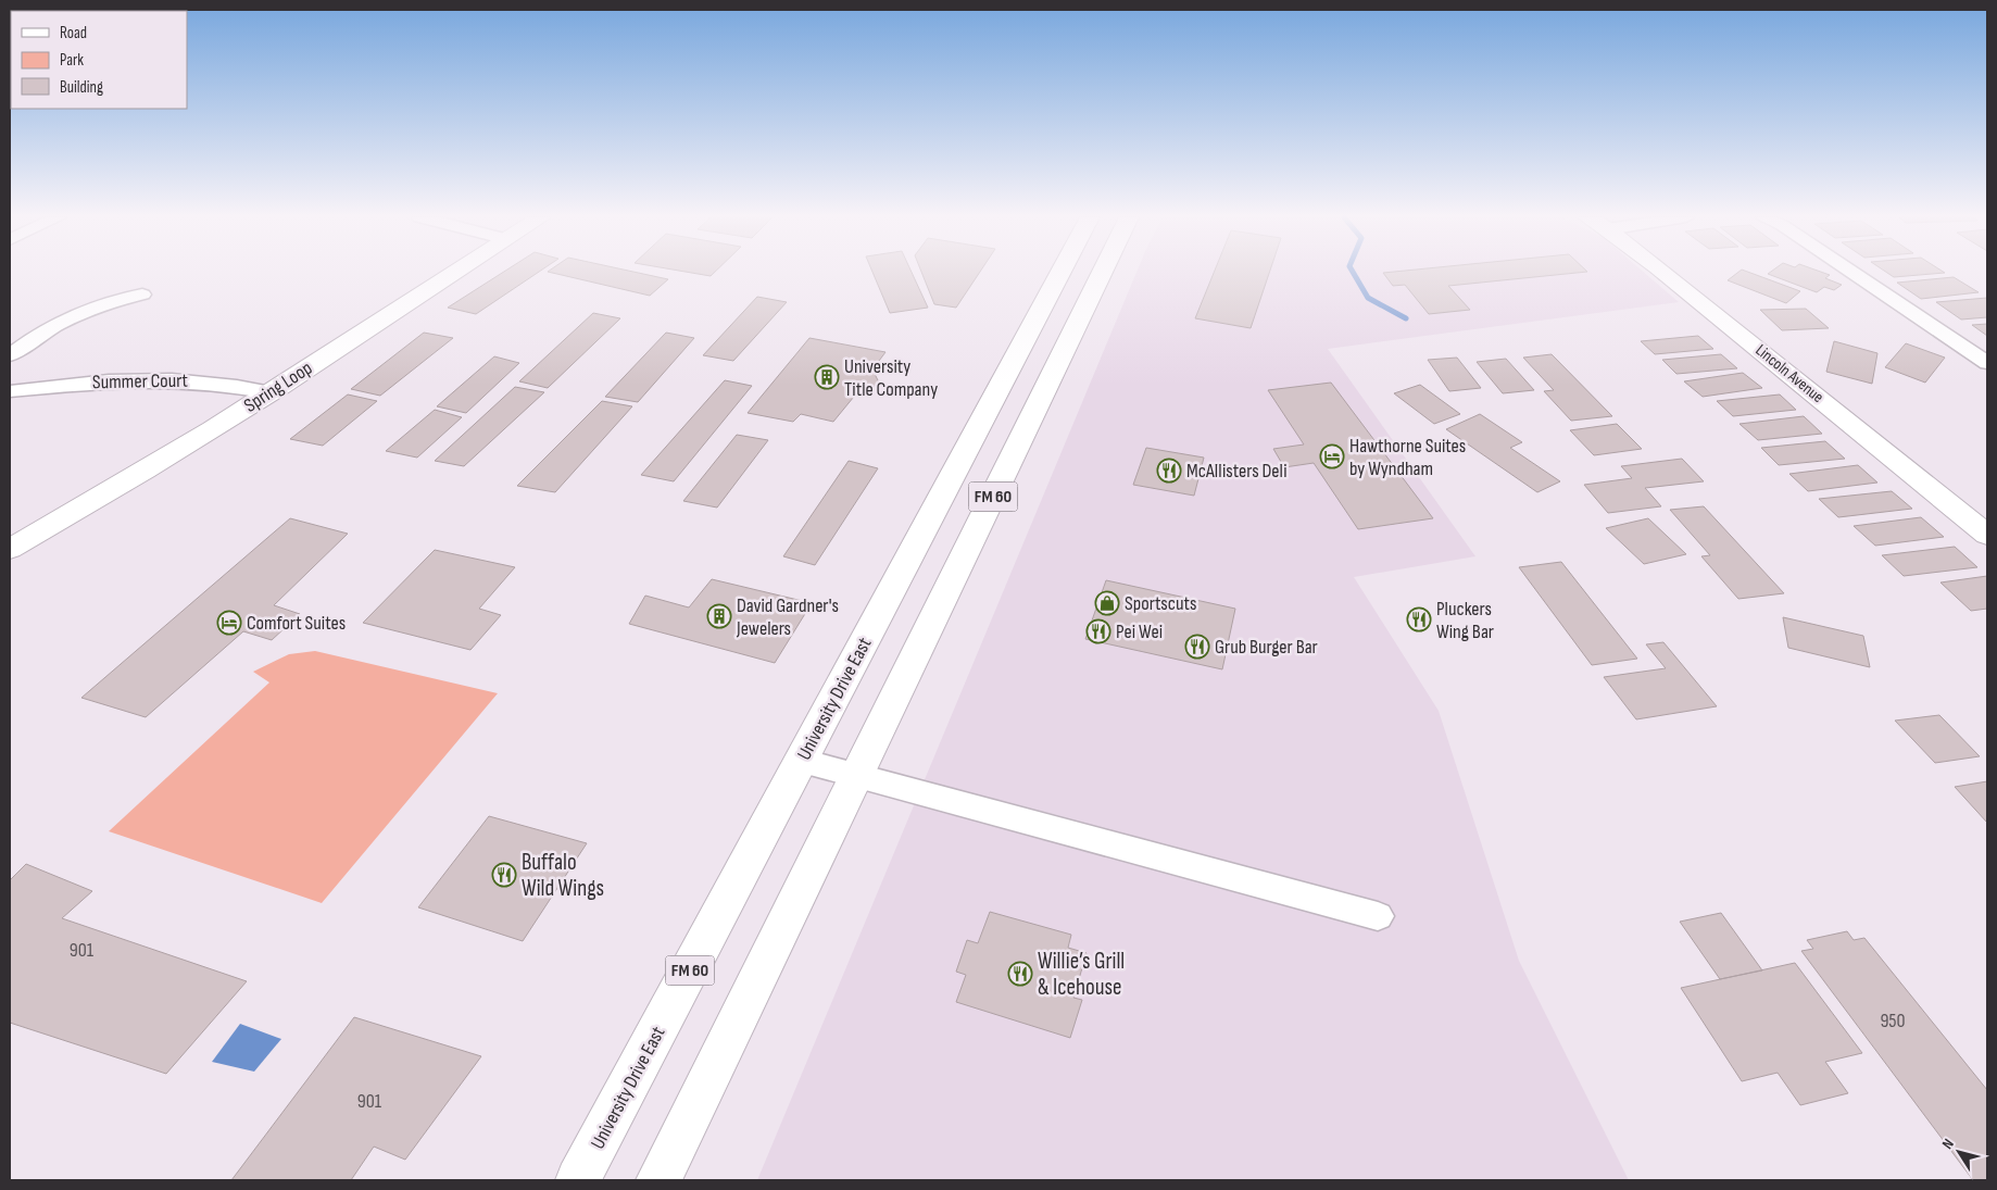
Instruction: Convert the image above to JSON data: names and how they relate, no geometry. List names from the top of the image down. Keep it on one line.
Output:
{"streets":{"main road":["Lincoln Avenue","Spring Loop","FM 60","University Drive East"],"street":["Summer Court"]},"crossings":[["Summer Court","Spring Loop"]],"places":{"building":["University Title Company","David Gardner's Jewelers"],"hotel":["Hawthorne Suites by Wyndham","Comfort Suites"],"restaurant":["McAllisters Deli","Pluckers Wing Bar","Pei Wei","Grub Burger Bar","Buffalo Wild Wings","Willie’s Grill & Icehouse"],"shop":["Sportscuts"]},"house_numbers":["901","950","901"],"legend":["Road","Park","Building"],"north":"top left"}
